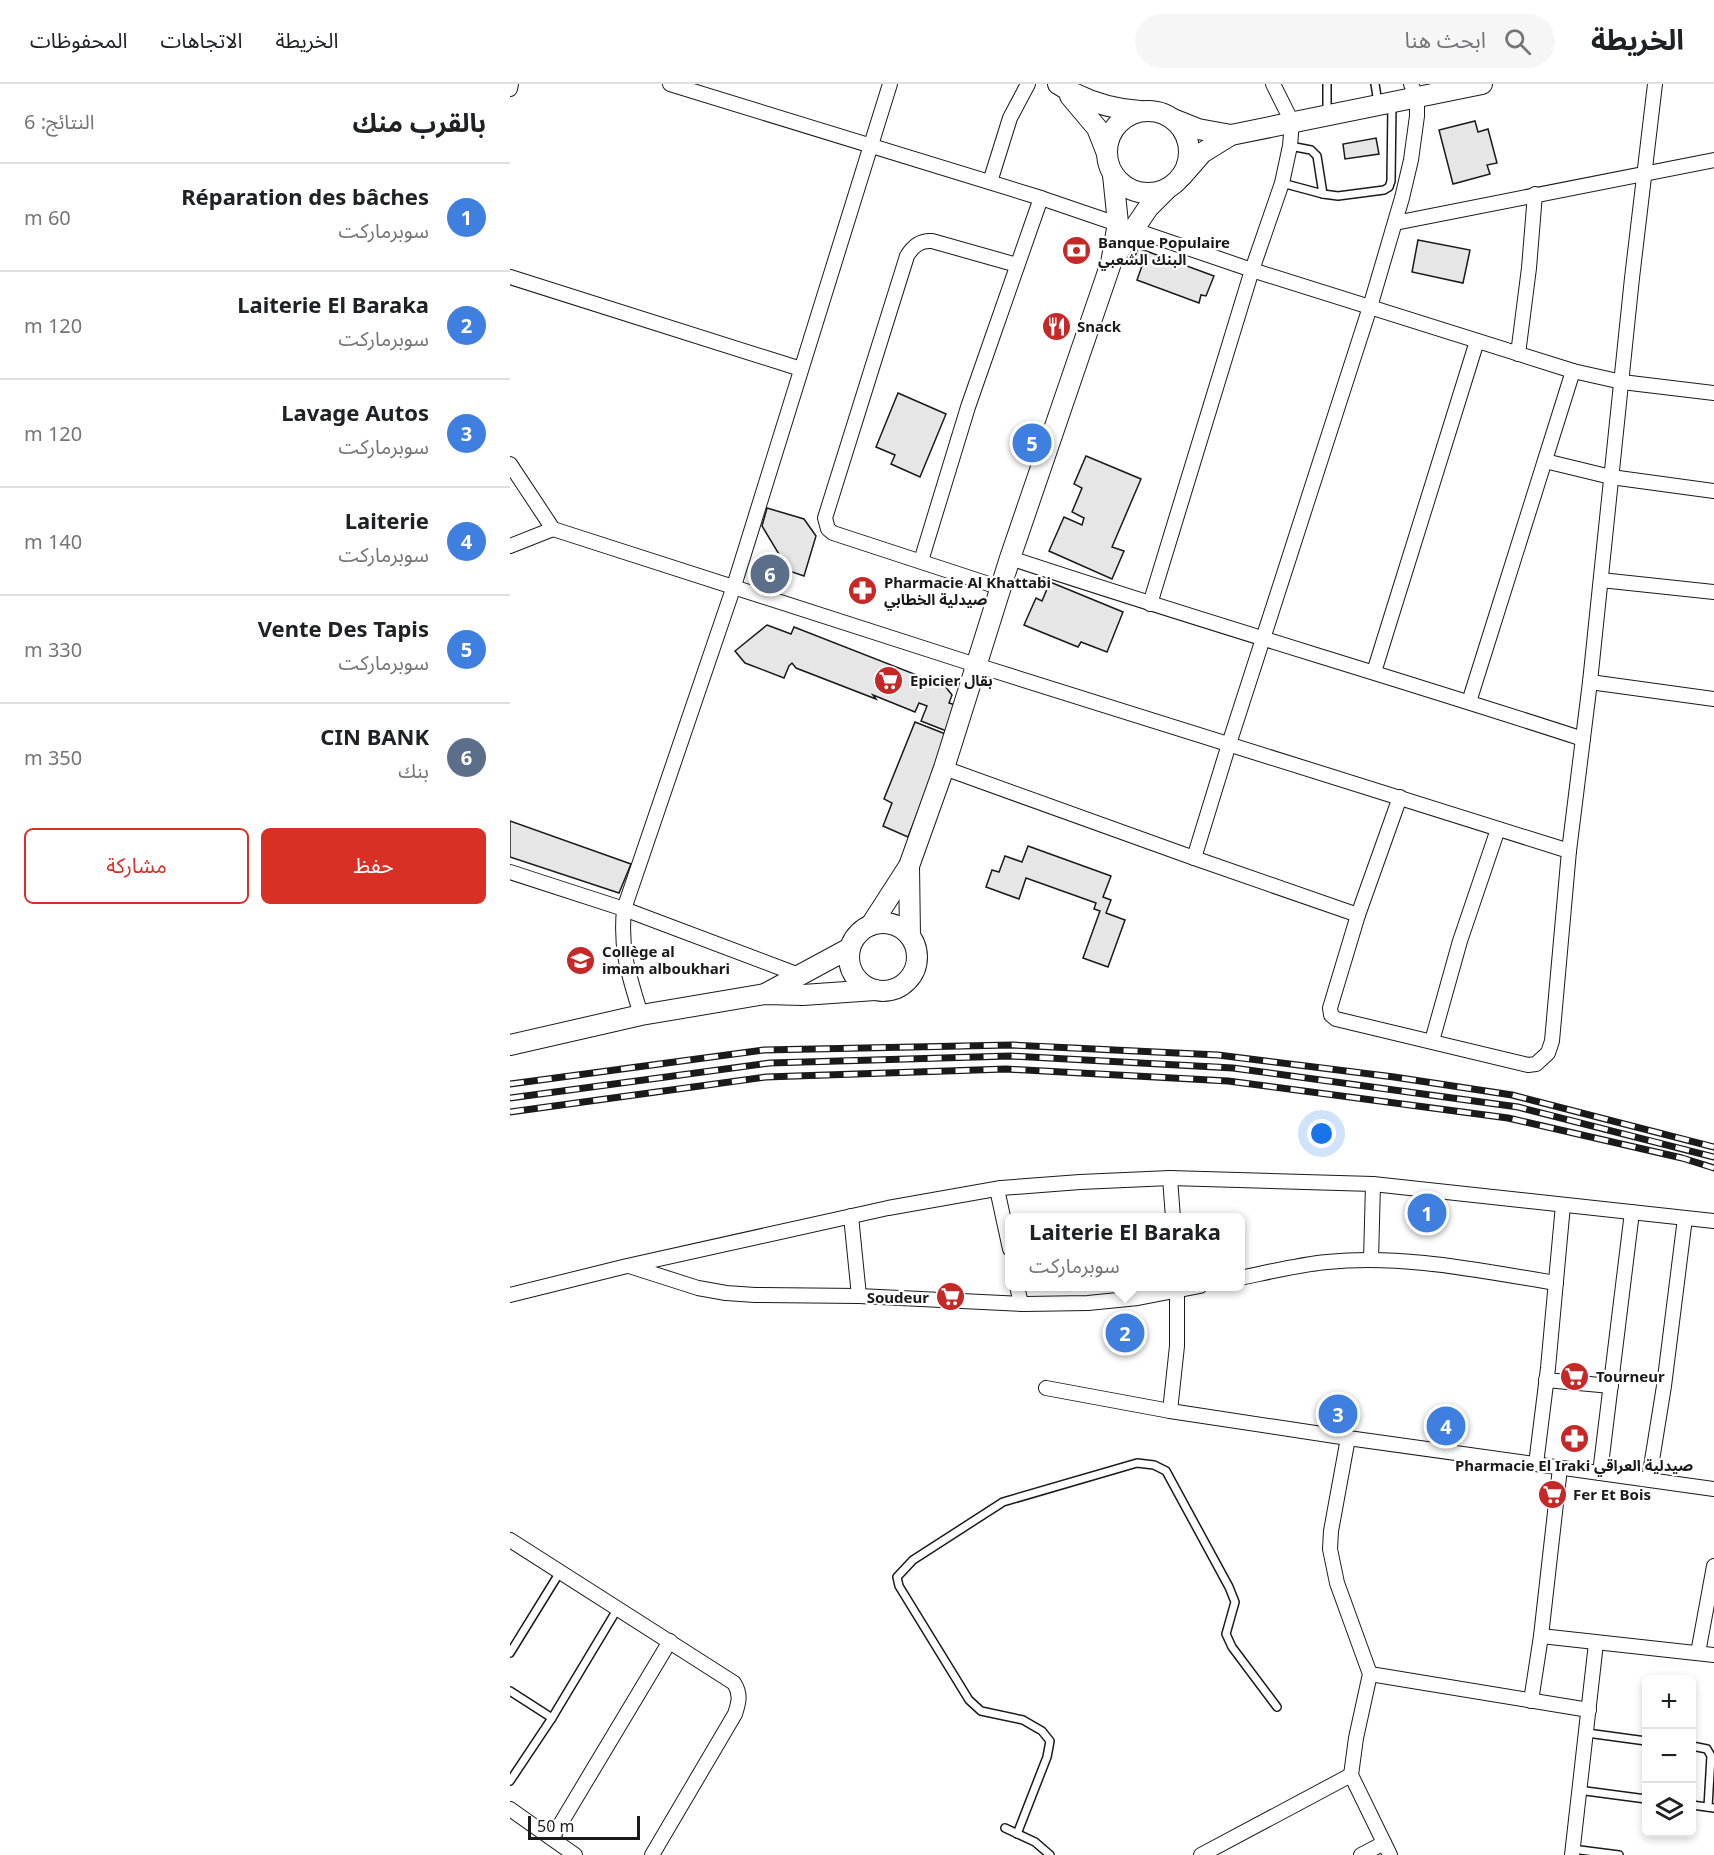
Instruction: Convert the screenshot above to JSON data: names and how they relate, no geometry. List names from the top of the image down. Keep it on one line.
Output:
{"places":{"bank":["Banque Populaire البنك الشعبي"],"restaurant":["Snack"],"pharmacy":["Pharmacie Al Khattabi صيدلية الخطابي","Pharmacie El Iraki صيدلية العراقي"],"supermarket":["Epicier بقال","Soudeur","Tourneur","Fer Et Bois"],"school or university":["Collège al imam alboukhari"]},"scale_bar":"50 m","page":{"header":"الخريطة","search":"ابحث هنا","nav":["الخريطة","الاتجاهات","المحفوظات"],"heading":["بالقرب منك","النتائج: 6"],"list":[{"mark":"1","name":"Réparation des bâches","note":"سوبرماركت","value":"60 m"},{"mark":"2","name":"Laiterie El Baraka","note":"سوبرماركت","value":"120 m"},{"mark":"3","name":"Lavage Autos","note":"سوبرماركت","value":"120 m"},{"mark":"4","name":"Laiterie","note":"سوبرماركت","value":"140 m"},{"mark":"5","name":"Vente Des Tapis","note":"سوبرماركت","value":"330 m"},{"mark":"6","name":"CIN BANK","note":"بنك","value":"350 m"}],"pins":["5","6","1","2","3","4"],"buttons":["حفظ","مشاركة"],"popup":["Laiterie El Baraka","سوبرماركت"],"map_buttons":["+","−"],"scale":"50 m"}}
